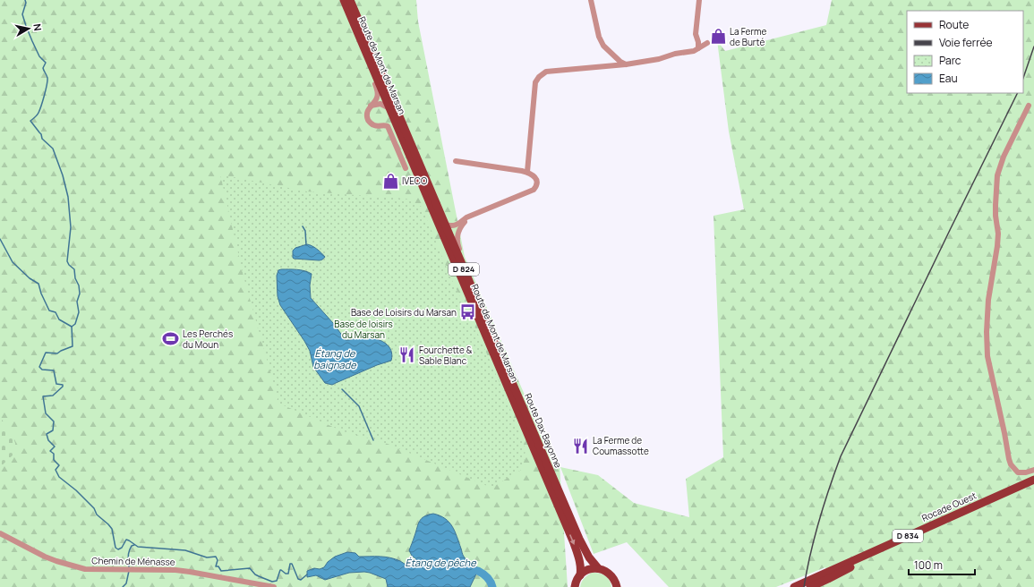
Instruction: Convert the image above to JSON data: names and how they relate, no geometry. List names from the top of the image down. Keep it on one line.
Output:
{"streets":{"main road":["Route de Mont de Marsan","D 824","Route Dax Bayonne","Rocade Ouest","D 834"],"street":["Chemin de Ménasse"]},"one_way":["Route de Mont de Marsan"],"water":["Étang de baignade","Étang de pêche"],"parks":["Base de loisirs du Marsan"],"places":{"shop":["La Ferme de Burté","IVECO"],"bus stop":["Base de Loisirs du Marsan"],"sports":["Les Perchés du Moun"],"restaurant":["Fourchette & Sable Blanc","La Ferme de Coumassotte"]},"legend":["Route","Voie ferrée","Parc","Eau"],"scale_bar":"100 m","north":"right"}
